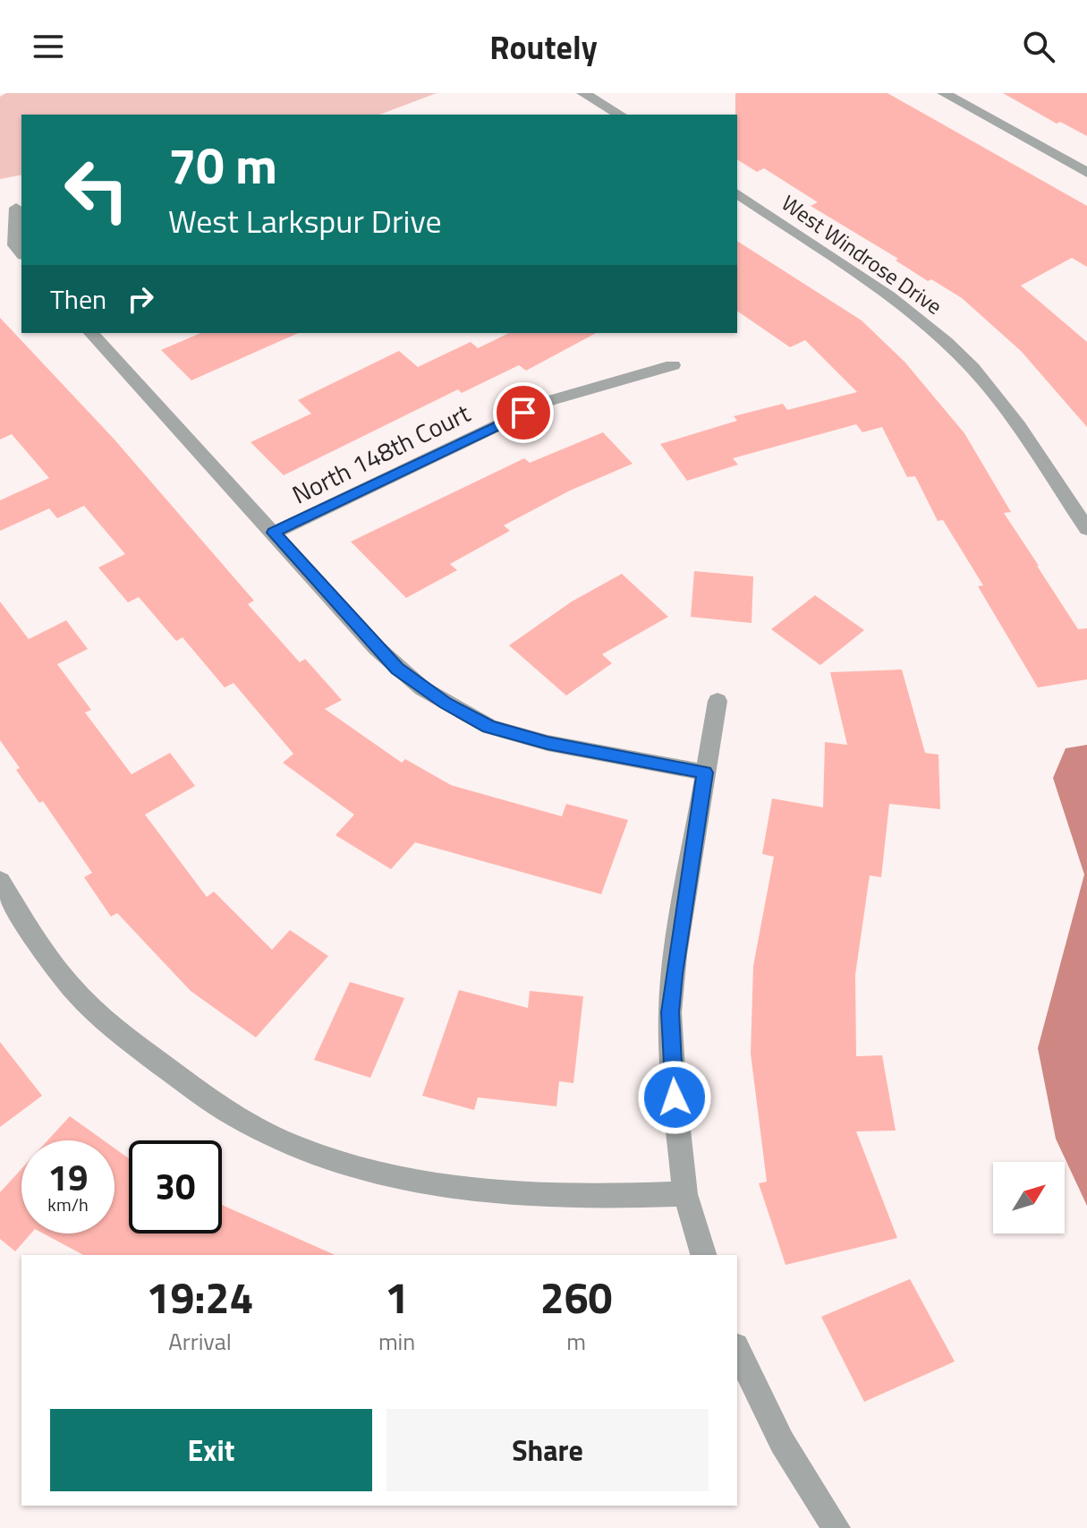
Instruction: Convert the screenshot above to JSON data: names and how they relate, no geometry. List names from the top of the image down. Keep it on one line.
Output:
{"streets":{"street":["West Windrose Drive","North 148th Court"]},"north":"top right","page":{"header":"Routely","turn":["70 m","West Larkspur Drive"],"then":"Then","speed":"19 km/h","limit":"30","eta":["19:24","Arrival","1","min","260","m"],"buttons":["Exit","Share"]}}
